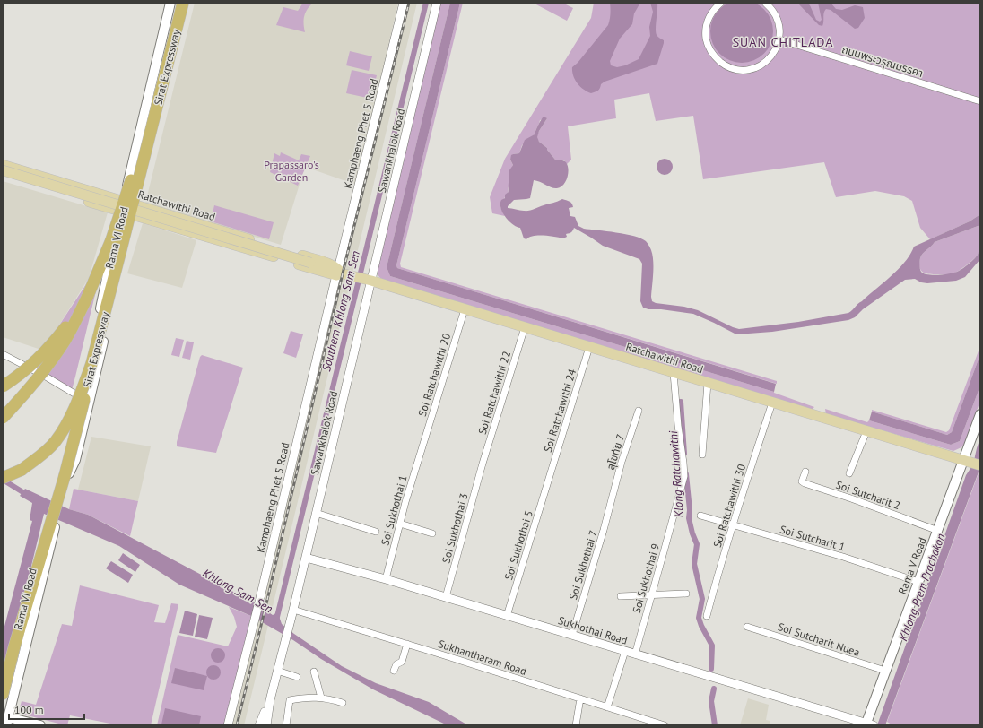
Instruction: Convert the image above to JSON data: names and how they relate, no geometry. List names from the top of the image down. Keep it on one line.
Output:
{"streets":{"highway":["Sirat Expressway"],"main road":["Ratchawithi Road","Rama VI Road","Rama V Road"],"street":["ถนนพระวรุณมรรคา","Kamphaeng Phet 5 Road","Sawankhalok Road","Soi Ratchawithi 20","Soi Ratchawithi 22","Soi Ratchawithi 24","สุโขทัย 7","Soi Sutcharit 2","Soi Ratchawithi 30","Soi Sukhothai 1","Soi Sukhothai 3","Soi Sutcharit 1","Soi Sukhothai 5","Soi Sukhothai 7","Soi Sukhothai 9","Sukhothai Road","Soi Sutcharit Nuea","Sukhantharam Road"]},"crossings":[["Kamphaeng Phet 5 Road","Ratchawithi Road"],["Sawankhalok Road","Ratchawithi Road"],["Sawankhalok Road","Sukhothai Road"],["Sawankhalok Road","Sukhantharam Road"],["Ratchawithi Road","Rama VI Road"],["Ratchawithi Road","Soi Ratchawithi 20"],["Ratchawithi Road","Soi Ratchawithi 22"],["Ratchawithi Road","Soi Ratchawithi 24"],["Ratchawithi Road","Soi Ratchawithi 30"],["Ratchawithi Road","Rama V Road"],["Ratchawithi Road","Soi Sukhothai 9"],["Soi Ratchawithi 20","Soi Sukhothai 1"],["Soi Ratchawithi 22","Soi Sukhothai 3"],["Soi Ratchawithi 24","Soi Sukhothai 5"],["สุโขทัย 7","Soi Sukhothai 7"],["Soi Sutcharit 2","Rama V Road"],["Soi Ratchawithi 30","Soi Sutcharit 1"],["Soi Sukhothai 1","Sukhothai Road"],["Soi Sukhothai 3","Sukhothai Road"],["Soi Sutcharit 1","Rama V Road"],["Soi Sukhothai 5","Sukhothai Road"],["Soi Sukhothai 7","Sukhothai Road"],["Rama V Road","Sukhothai Road"],["Rama V Road","Soi Sutcharit Nuea"],["Soi Sukhothai 9","Sukhothai Road"]],"districts":["SUAN CHITLADA"],"water":["Southern Khlong Sam Sen","Klong Ratchawithi","Khlong Prem Prachakon","Khlong Sam Sen"],"parks":["Prapassaro's Garden"],"scale_bar":"100 m"}
